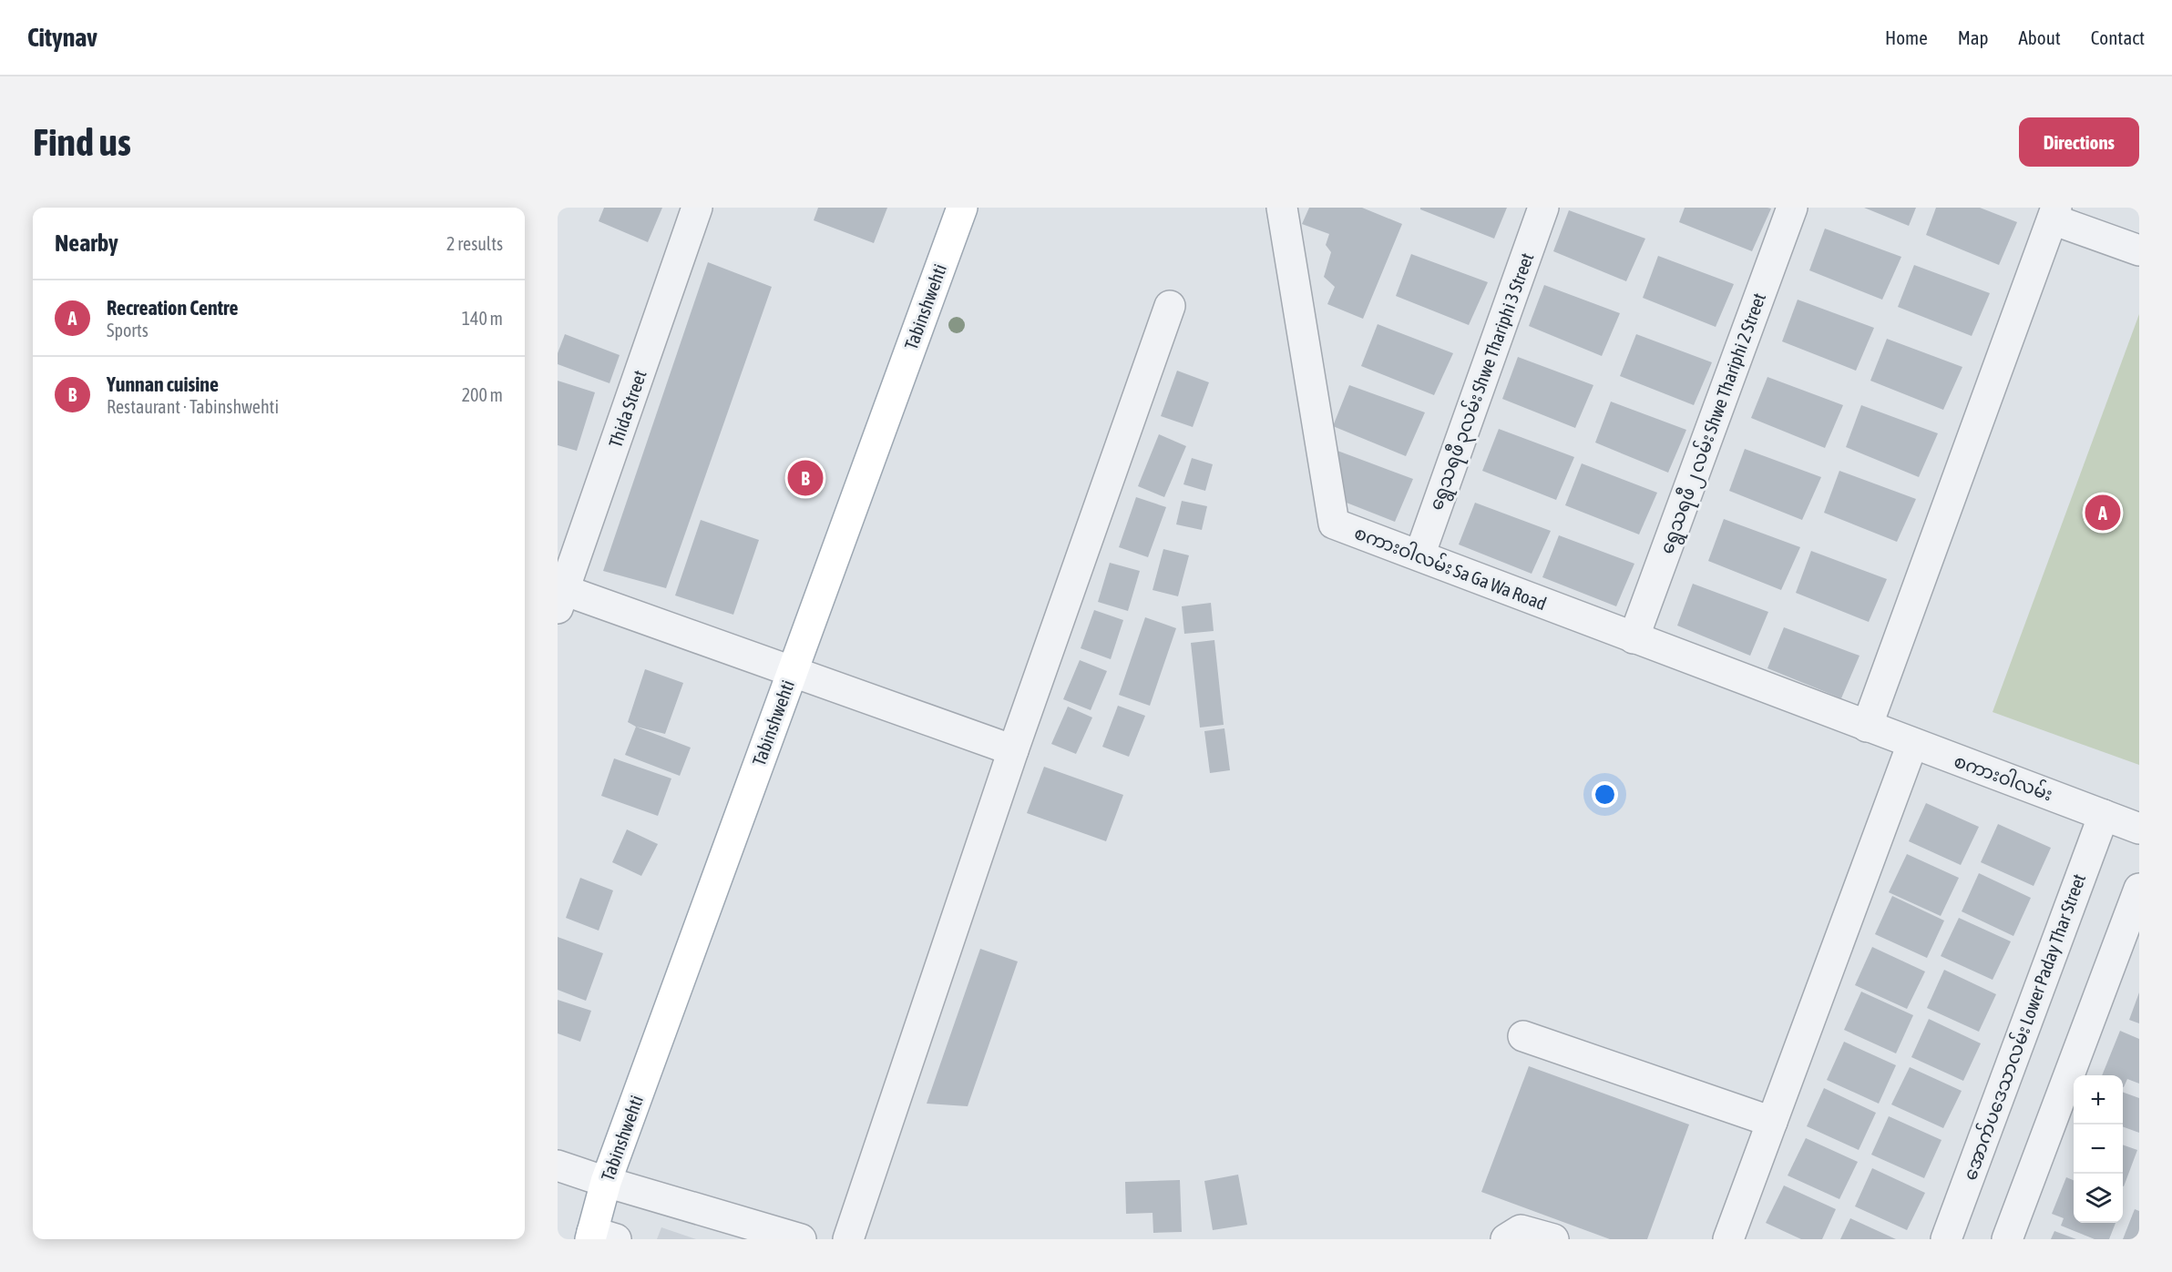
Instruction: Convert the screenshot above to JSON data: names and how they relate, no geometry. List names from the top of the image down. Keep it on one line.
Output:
{"streets":{"main road":["Tabinshwehti"],"street":["ရွေသရဖီ ၃လမ်း Shwe Thariphi 3 Street","Thida Street","ရွေသရဖီ ၂ လမ်း Shwe Thariphi 2 Street","စကားဝါလမ်း Sa Ga Wa Road","စကား၀ါလမ်း","အောက်ပဒေသာလမ်း Lower Paday Thar Street"]},"crossings":[["ရွေသရဖီ ၃လမ်း Shwe Thariphi 3 Street","စကားဝါလမ်း Sa Ga Wa Road"],["ရွေသရဖီ ၂ လမ်း Shwe Thariphi 2 Street","စကားဝါလမ်း Sa Ga Wa Road"],["စကားဝါလမ်း Sa Ga Wa Road","စကား၀ါလမ်း"],["စကား၀ါလမ်း","အောက်ပဒေသာလမ်း Lower Paday Thar Street"]],"page":{"header":"Citynav","nav":["Home","Map","About","Contact"],"buttons":"Directions","title":"Find us","heading":["Nearby","2 results"],"list":[{"mark":"A","name":"Recreation Centre","note":"Sports","value":"140 m"},{"mark":"B","name":"Yunnan cuisine","note":"Restaurant · Tabinshwehti","value":"200 m"}],"pins":["B","A"],"map_buttons":["+","−"]}}
